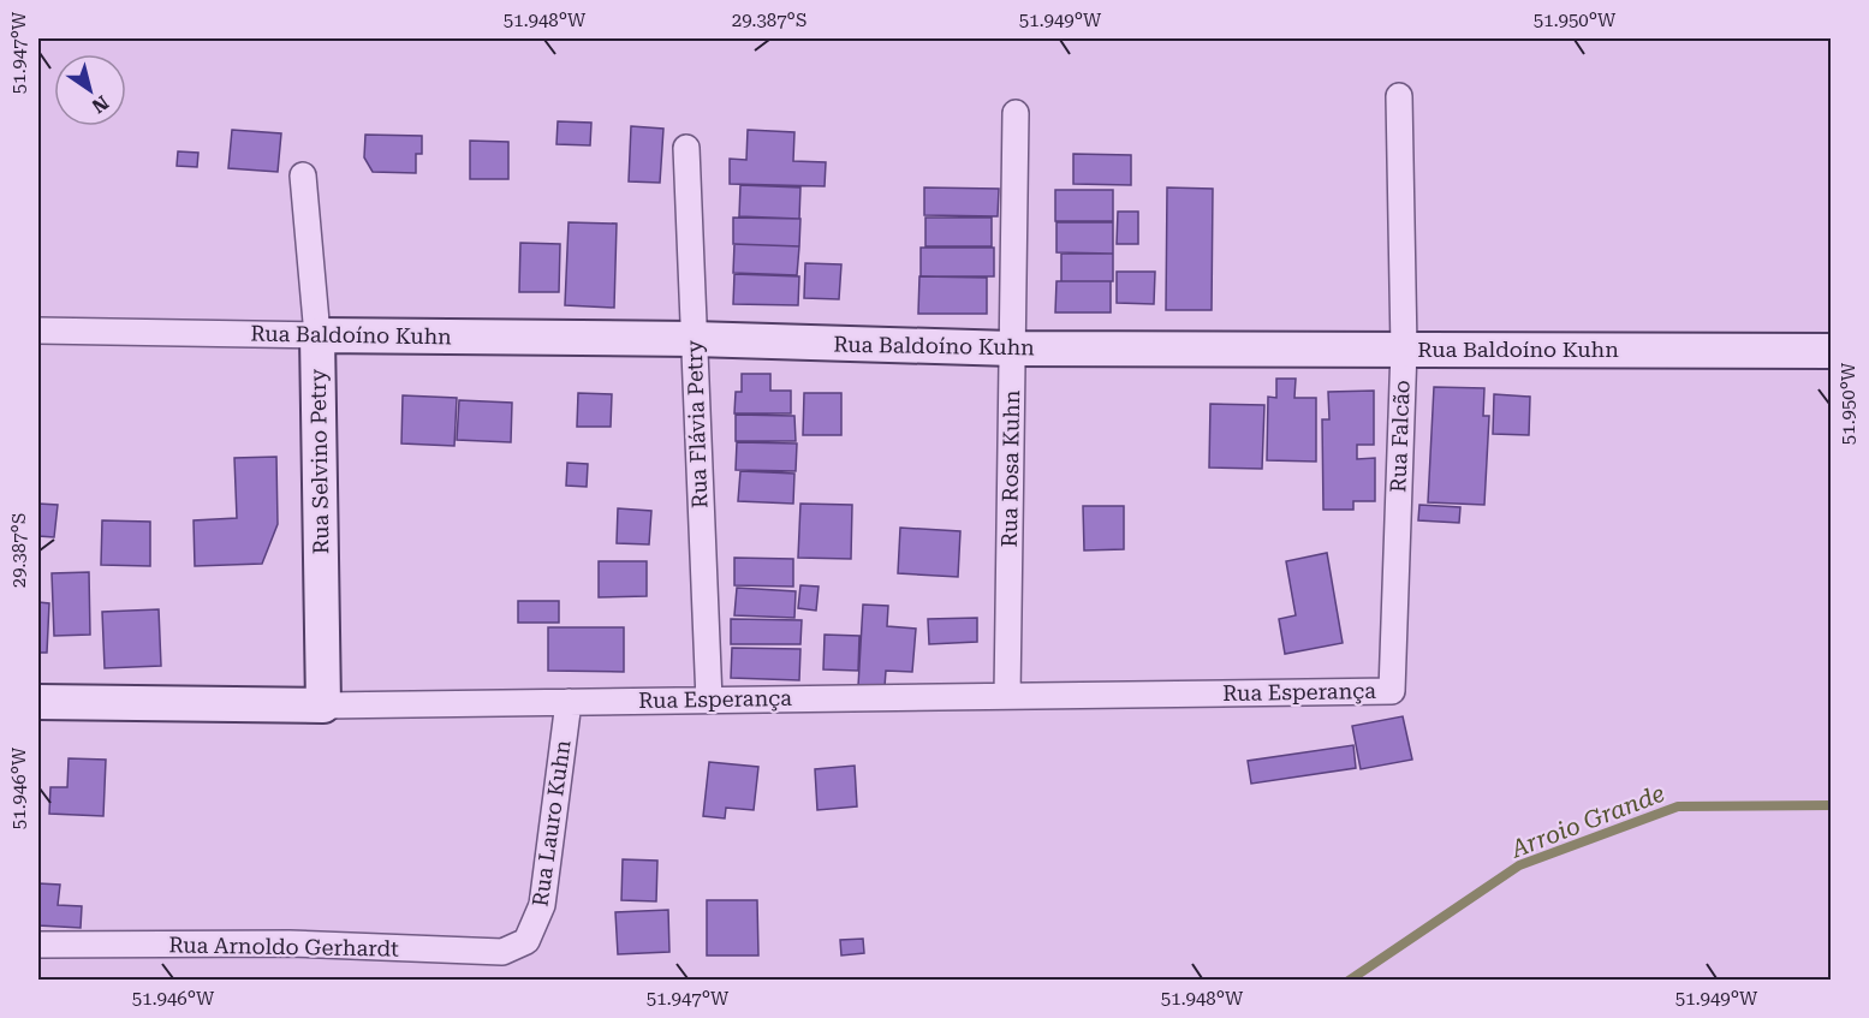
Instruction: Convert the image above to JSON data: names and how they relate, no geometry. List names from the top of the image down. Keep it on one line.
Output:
{"streets":{"street":["Rua Baldoíno Kuhn","Rua Flávia Petry","Rua Falcão","Rua Selvino Petry","Rua Rosa Kuhn","Rua Esperança","Rua Lauro Kuhn","Rua Arnoldo Gerhardt"]},"crossings":[["Rua Baldoíno Kuhn","Rua Flávia Petry"],["Rua Baldoíno Kuhn","Rua Falcão"],["Rua Baldoíno Kuhn","Rua Selvino Petry"],["Rua Baldoíno Kuhn","Rua Rosa Kuhn"],["Rua Flávia Petry","Rua Esperança"],["Rua Falcão","Rua Esperança"],["Rua Selvino Petry","Rua Esperança"],["Rua Rosa Kuhn","Rua Esperança"],["Rua Esperança","Rua Lauro Kuhn"],["Rua Lauro Kuhn","Rua Arnoldo Gerhardt"]],"water":["Arroio Grande"],"north":"bottom right","coordinates":["51.948°W","29.387°S","51.949°W","51.950°W","51.947°W","51.946°W"]}
